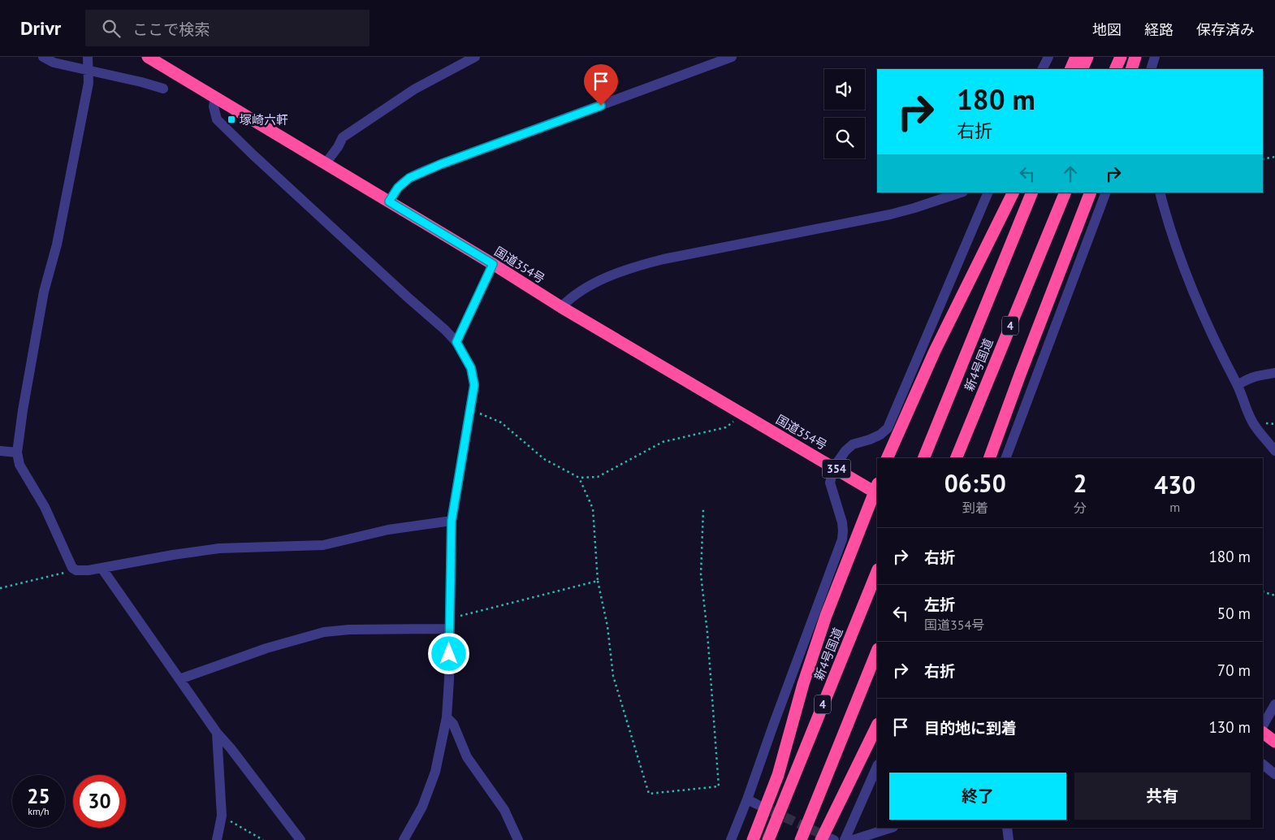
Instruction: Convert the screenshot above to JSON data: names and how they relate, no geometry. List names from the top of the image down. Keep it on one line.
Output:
{"streets":{"highway":["国道354号","4","新4号国道","354"]},"places":{"transit":["塚崎六軒"]},"page":{"header":"Drivr","search":"ここで検索","nav":["地図","経路","保存済み"],"turn":["180 m","右折"],"eta":["06:50","到着","2","分","430","m"],"list":[{"name":"右折","value":"180 m"},{"name":"左折","note":"国道354号","value":"50 m"},{"name":"右折","value":"70 m"},{"name":"目的地に到着","value":"130 m"}],"buttons":["終了","共有"],"speed":"25 km/h","limit":"30"}}
